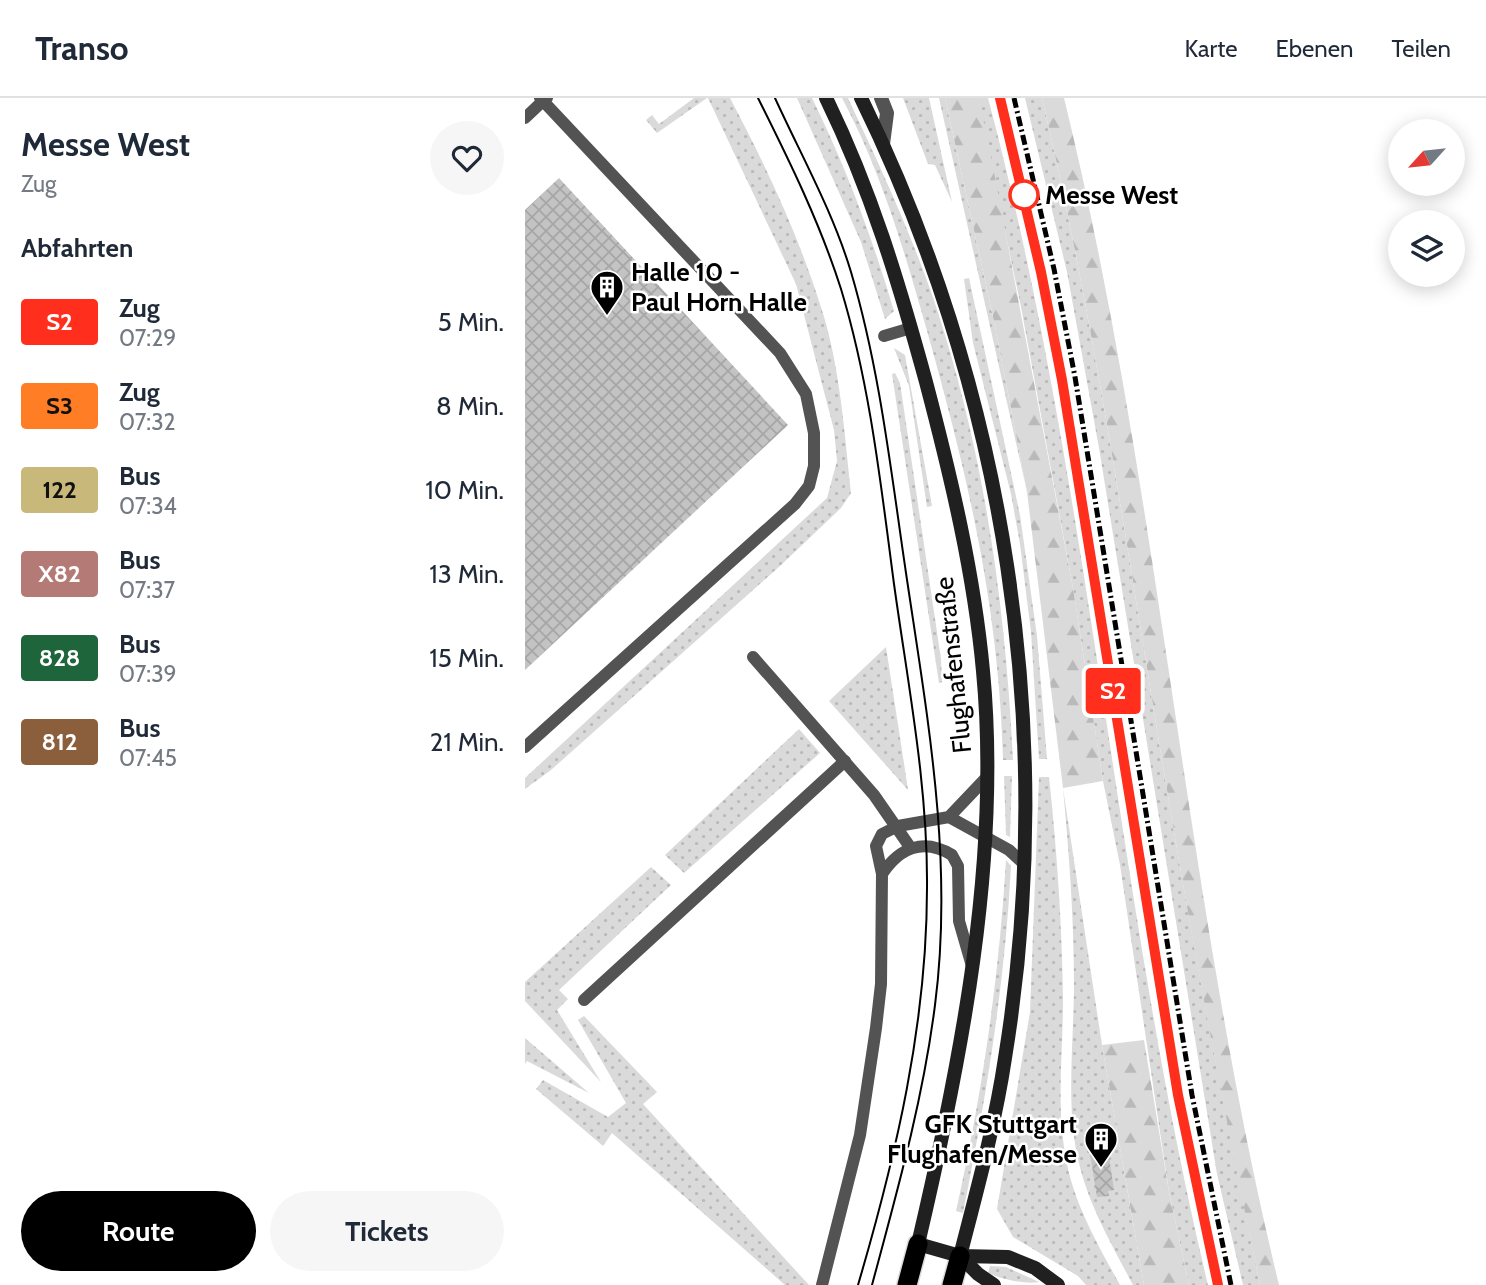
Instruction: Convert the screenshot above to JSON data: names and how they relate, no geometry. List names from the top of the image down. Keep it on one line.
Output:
{"streets":{"main road":["Flughafenstraße"]},"places":{"other":["Messe West"],"building":["Halle 10 - Paul Horn Halle","GFK Stuttgart Flughafen/Messe"]},"north":"bottom left","page":{"header":"Transo","nav":["Karte","Ebenen","Teilen"],"heading":[["Messe West","Zug"],"Abfahrten"],"on_map":"S2","list":[{"mark":"S2","name":"Zug","note":"07:29","value":"5 Min."},{"mark":"S3","name":"Zug","note":"07:32","value":"8 Min."},{"mark":"122","name":"Bus","note":"07:34","value":"10 Min."},{"mark":"X82","name":"Bus","note":"07:37","value":"13 Min."},{"mark":"828","name":"Bus","note":"07:39","value":"15 Min."},{"mark":"812","name":"Bus","note":"07:45","value":"21 Min."}],"buttons":["Route","Tickets"]}}
